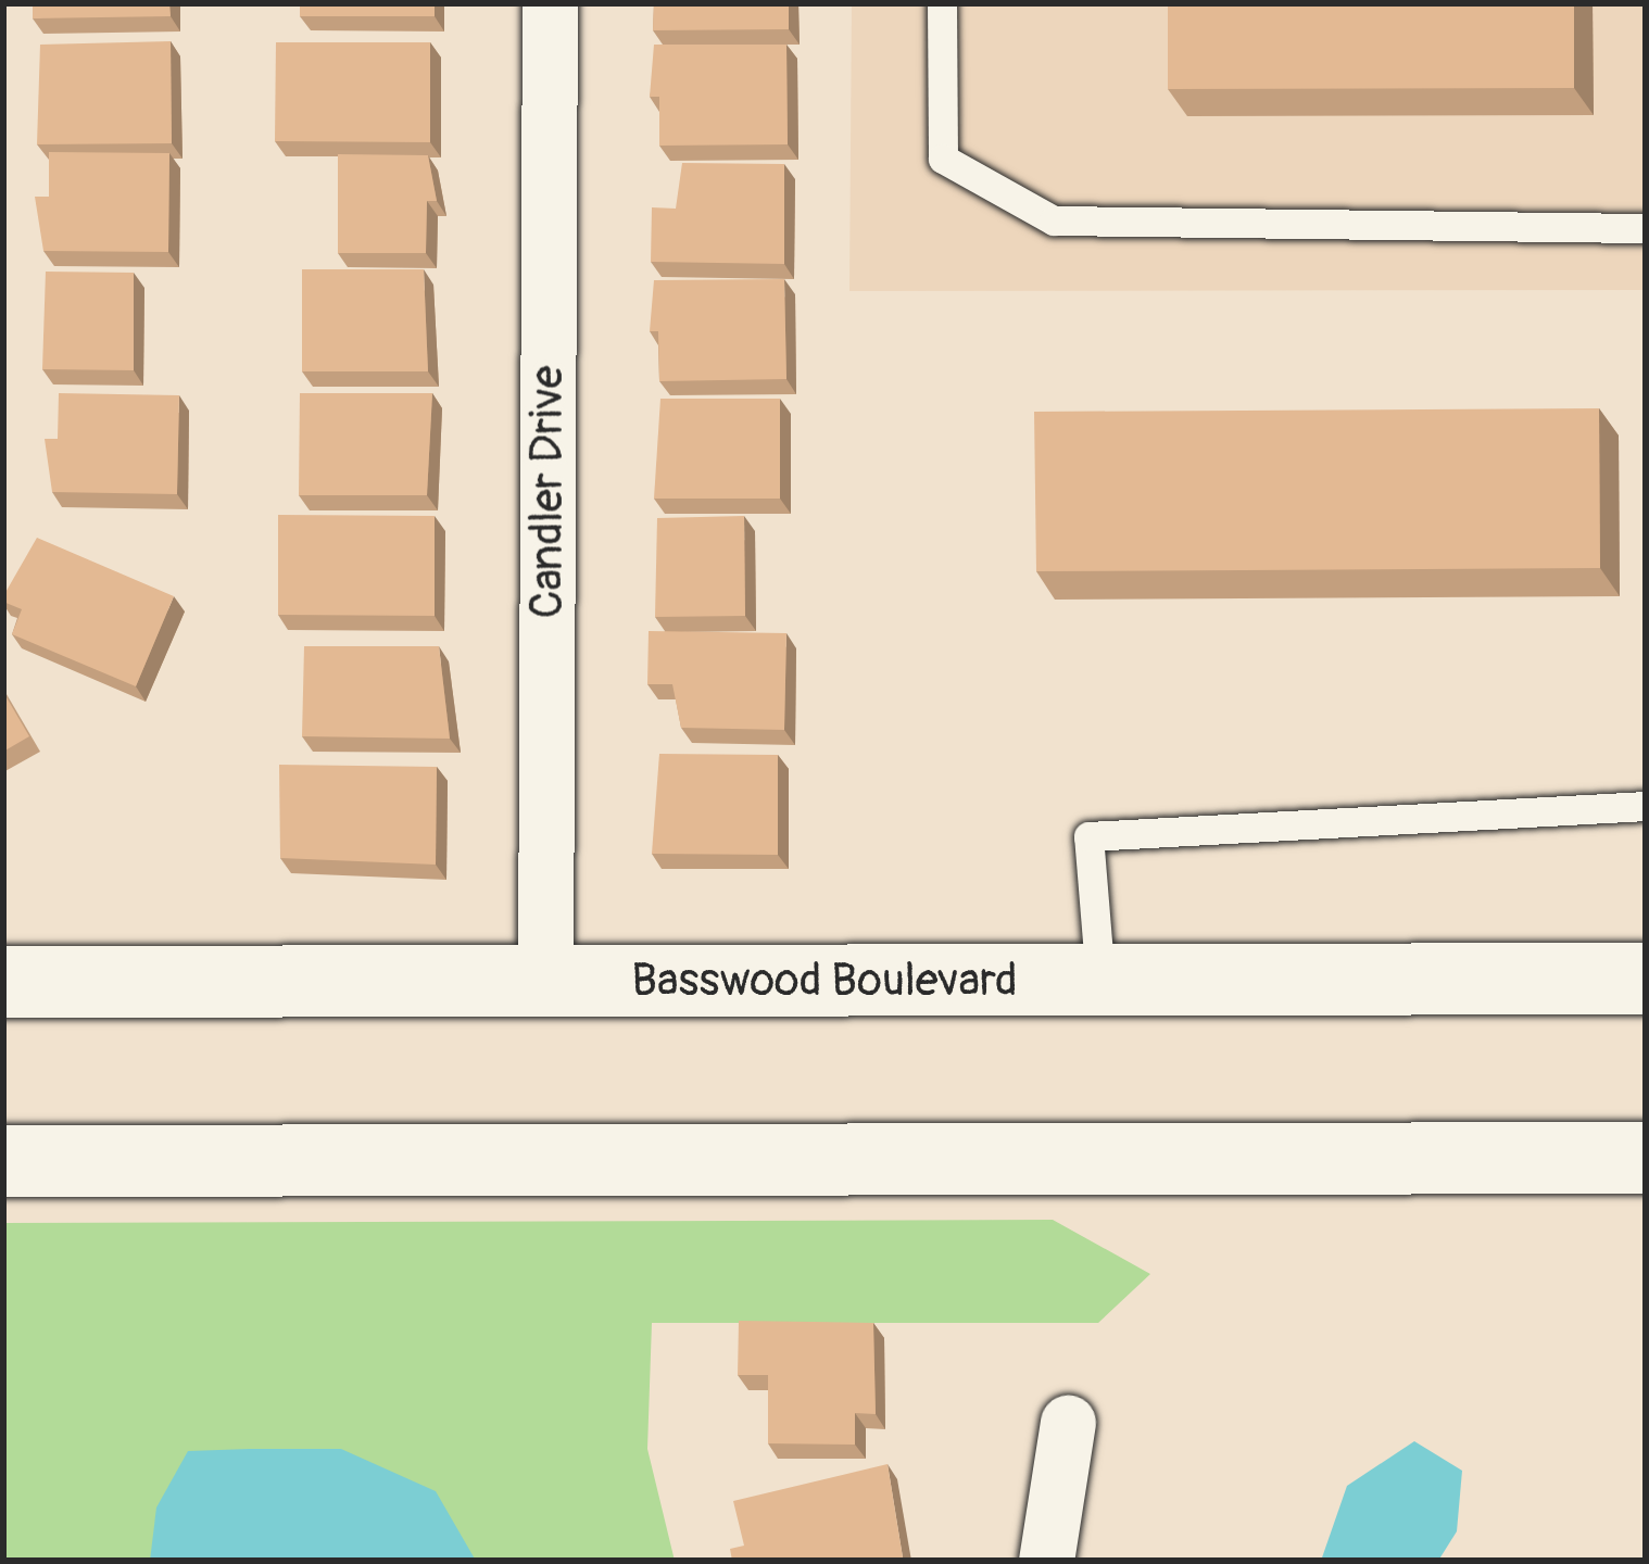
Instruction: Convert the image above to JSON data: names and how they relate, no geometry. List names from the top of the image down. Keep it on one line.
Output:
{"streets":{"main road":["Basswood Boulevard"],"street":["Candler Drive"]},"crossings":[["Candler Drive","Basswood Boulevard"]]}
